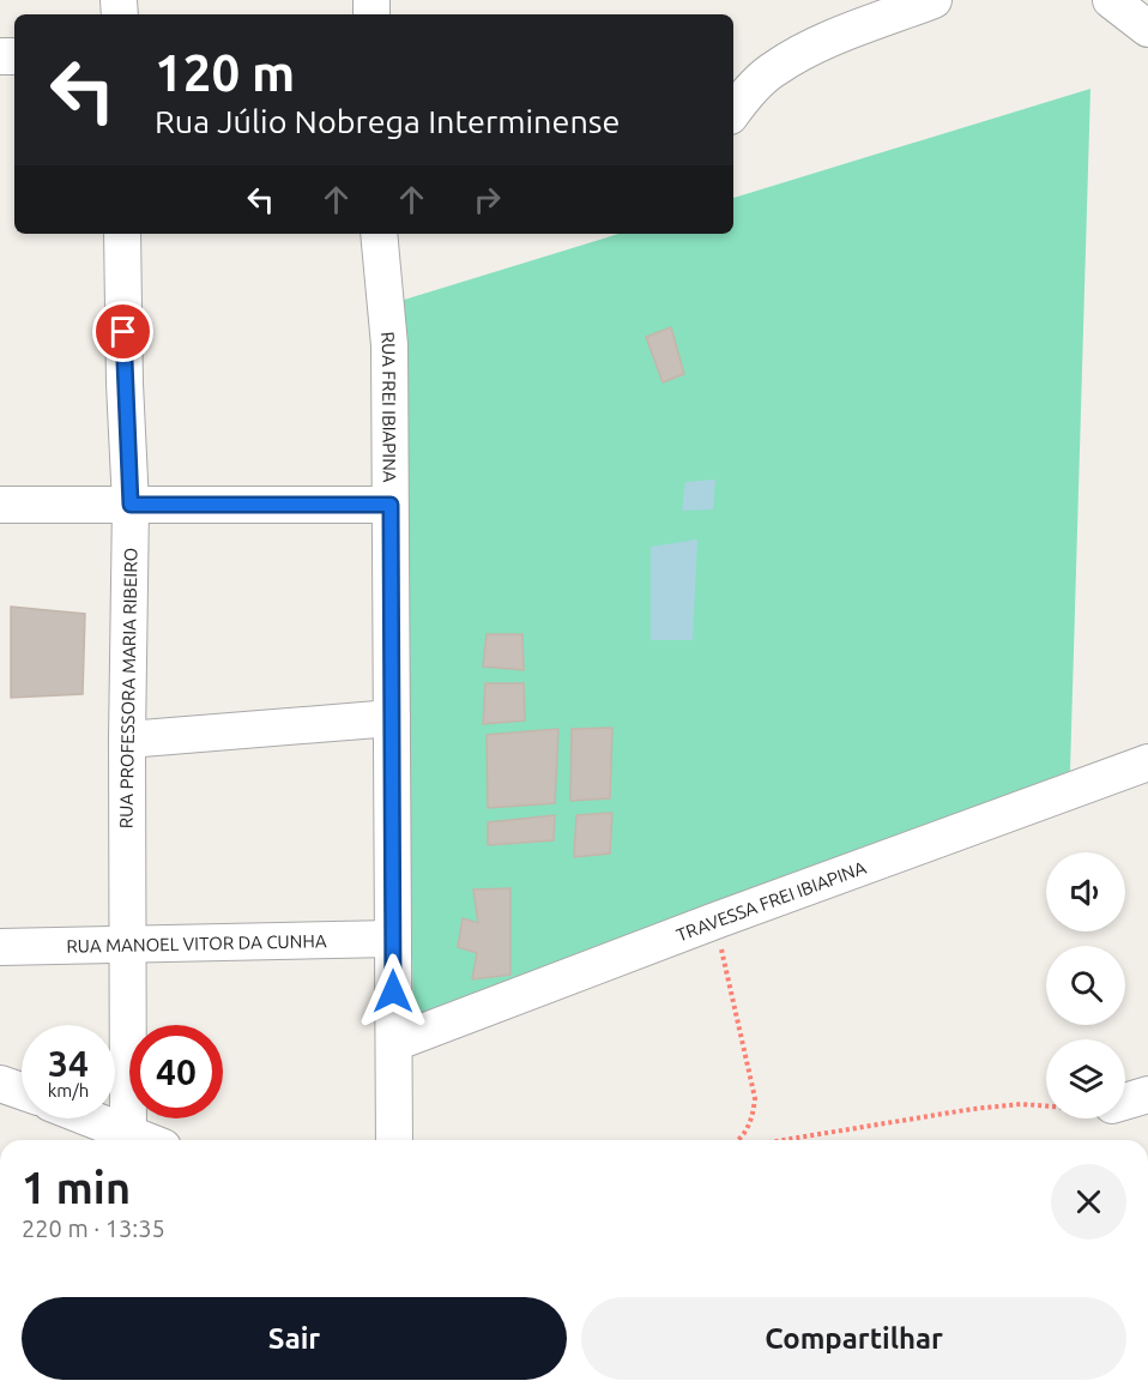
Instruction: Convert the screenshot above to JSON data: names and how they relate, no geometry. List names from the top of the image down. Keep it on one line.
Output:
{"streets":{"street":["RUA FREI IBIAPINA","RUA PROFESSORA MARIA RIBEIRO","TRAVESSA FREI IBIAPINA","RUA MANOEL VITOR DA CUNHA"]},"crossings":[["RUA FREI IBIAPINA","TRAVESSA FREI IBIAPINA"],["RUA FREI IBIAPINA","RUA MANOEL VITOR DA CUNHA"],["RUA PROFESSORA MARIA RIBEIRO","RUA MANOEL VITOR DA CUNHA"]],"page":{"turn":["120 m","Rua Júlio Nobrega Interminense"],"speed":"34 km/h","limit":"40","heading":["1 min","220 m · 13:35"],"buttons":["Sair","Compartilhar"]}}
